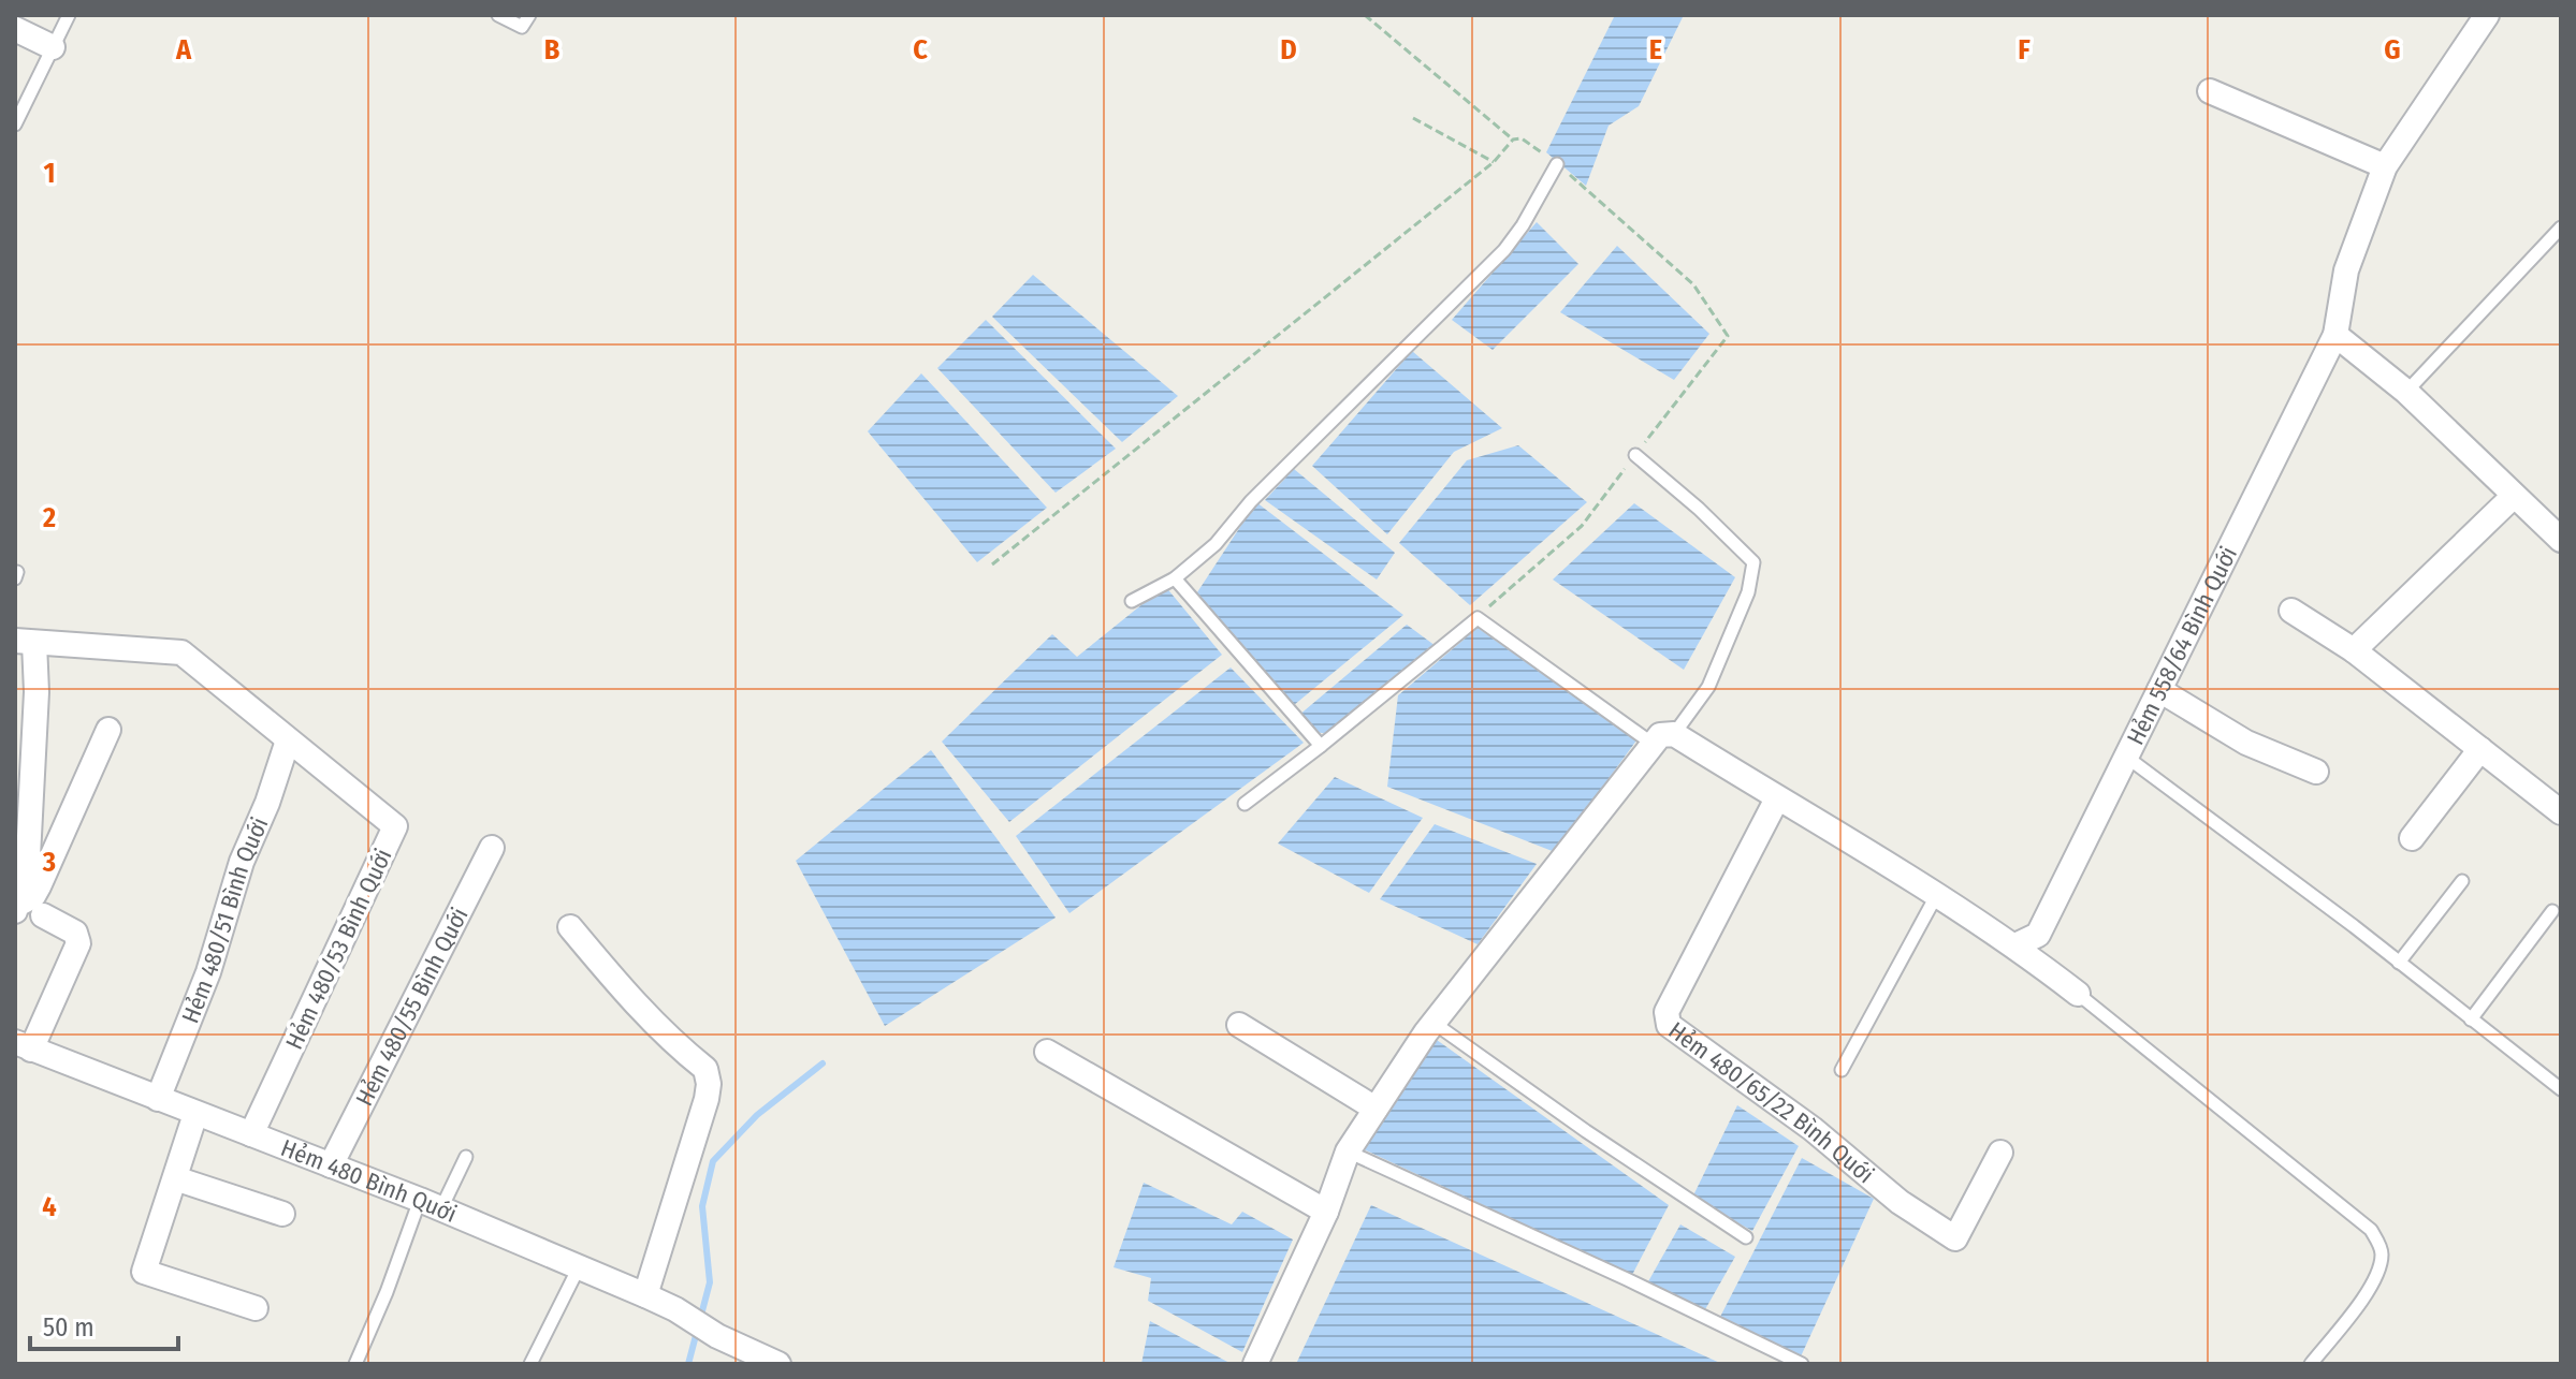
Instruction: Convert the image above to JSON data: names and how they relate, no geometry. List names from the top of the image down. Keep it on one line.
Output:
{"streets":{"street":["Hẻm 558/64 Bình Quới","Hẻm 480/51 Bình Quới","Hẻm 480/53 Bình Quới","Hẻm 480/55 Bình Quới","Hẻm 480/65/22 Bình Quới","Hẻm 480 Bình Quới"]},"crossings":[["Hẻm 480/51 Bình Quới","Hẻm 480/53 Bình Quới"],["Hẻm 480/51 Bình Quới","Hẻm 480 Bình Quới"],["Hẻm 480/53 Bình Quới","Hẻm 480 Bình Quới"],["Hẻm 480/55 Bình Quới","Hẻm 480 Bình Quới"]],"scale_bar":"50 m","grid":{"columns":["A","B","C","D","E","F","G"],"rows":["1","2","3","4"]}}
